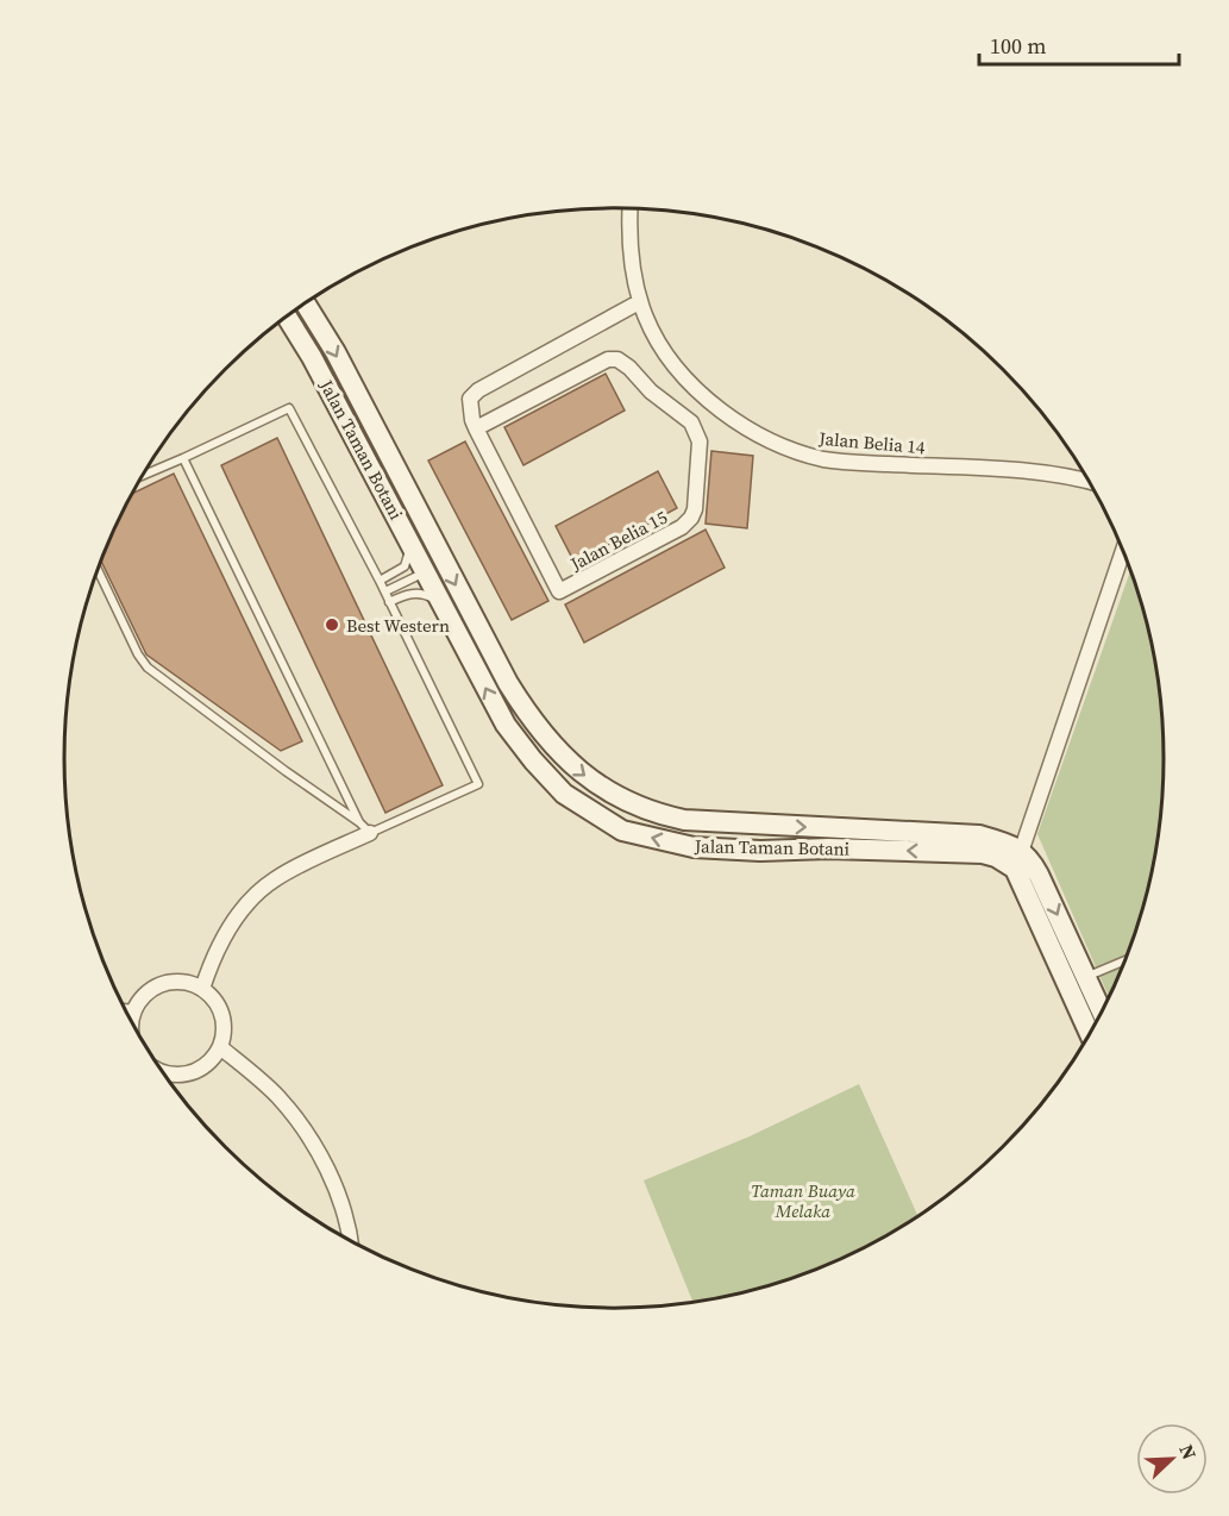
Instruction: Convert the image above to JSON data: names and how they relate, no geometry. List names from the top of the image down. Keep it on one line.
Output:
{"streets":{"street":["Jalan Belia 14","Jalan Taman Botani","Jalan Belia 15"]},"crossings":[["Jalan Belia 14","Jalan Belia 15"]],"parks":["Taman Buaya Melaka"],"places":["Best Western"],"scale_bar":"100 m","north":"top right"}
